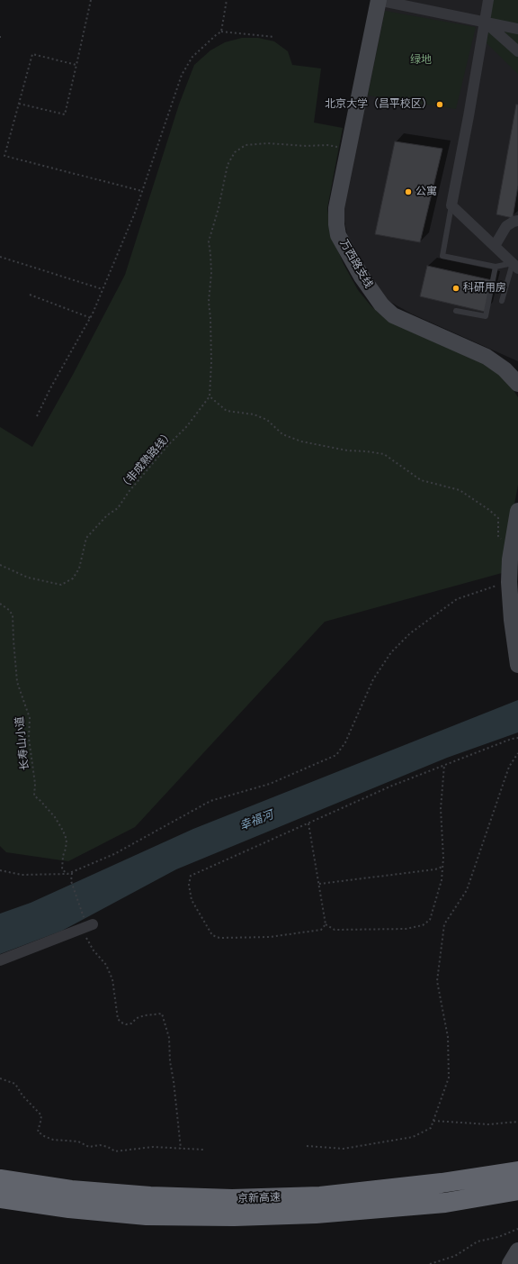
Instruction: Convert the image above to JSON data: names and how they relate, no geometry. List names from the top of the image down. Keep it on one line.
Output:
{"streets":{"highway":["京新高速"],"street":["万西路支线"],"path":["（非成熟路线）","长寿山小道"]},"water":["幸福河"],"parks":["绿地"],"places":["北京大学（昌平校区）","公寓","科研用房"]}
